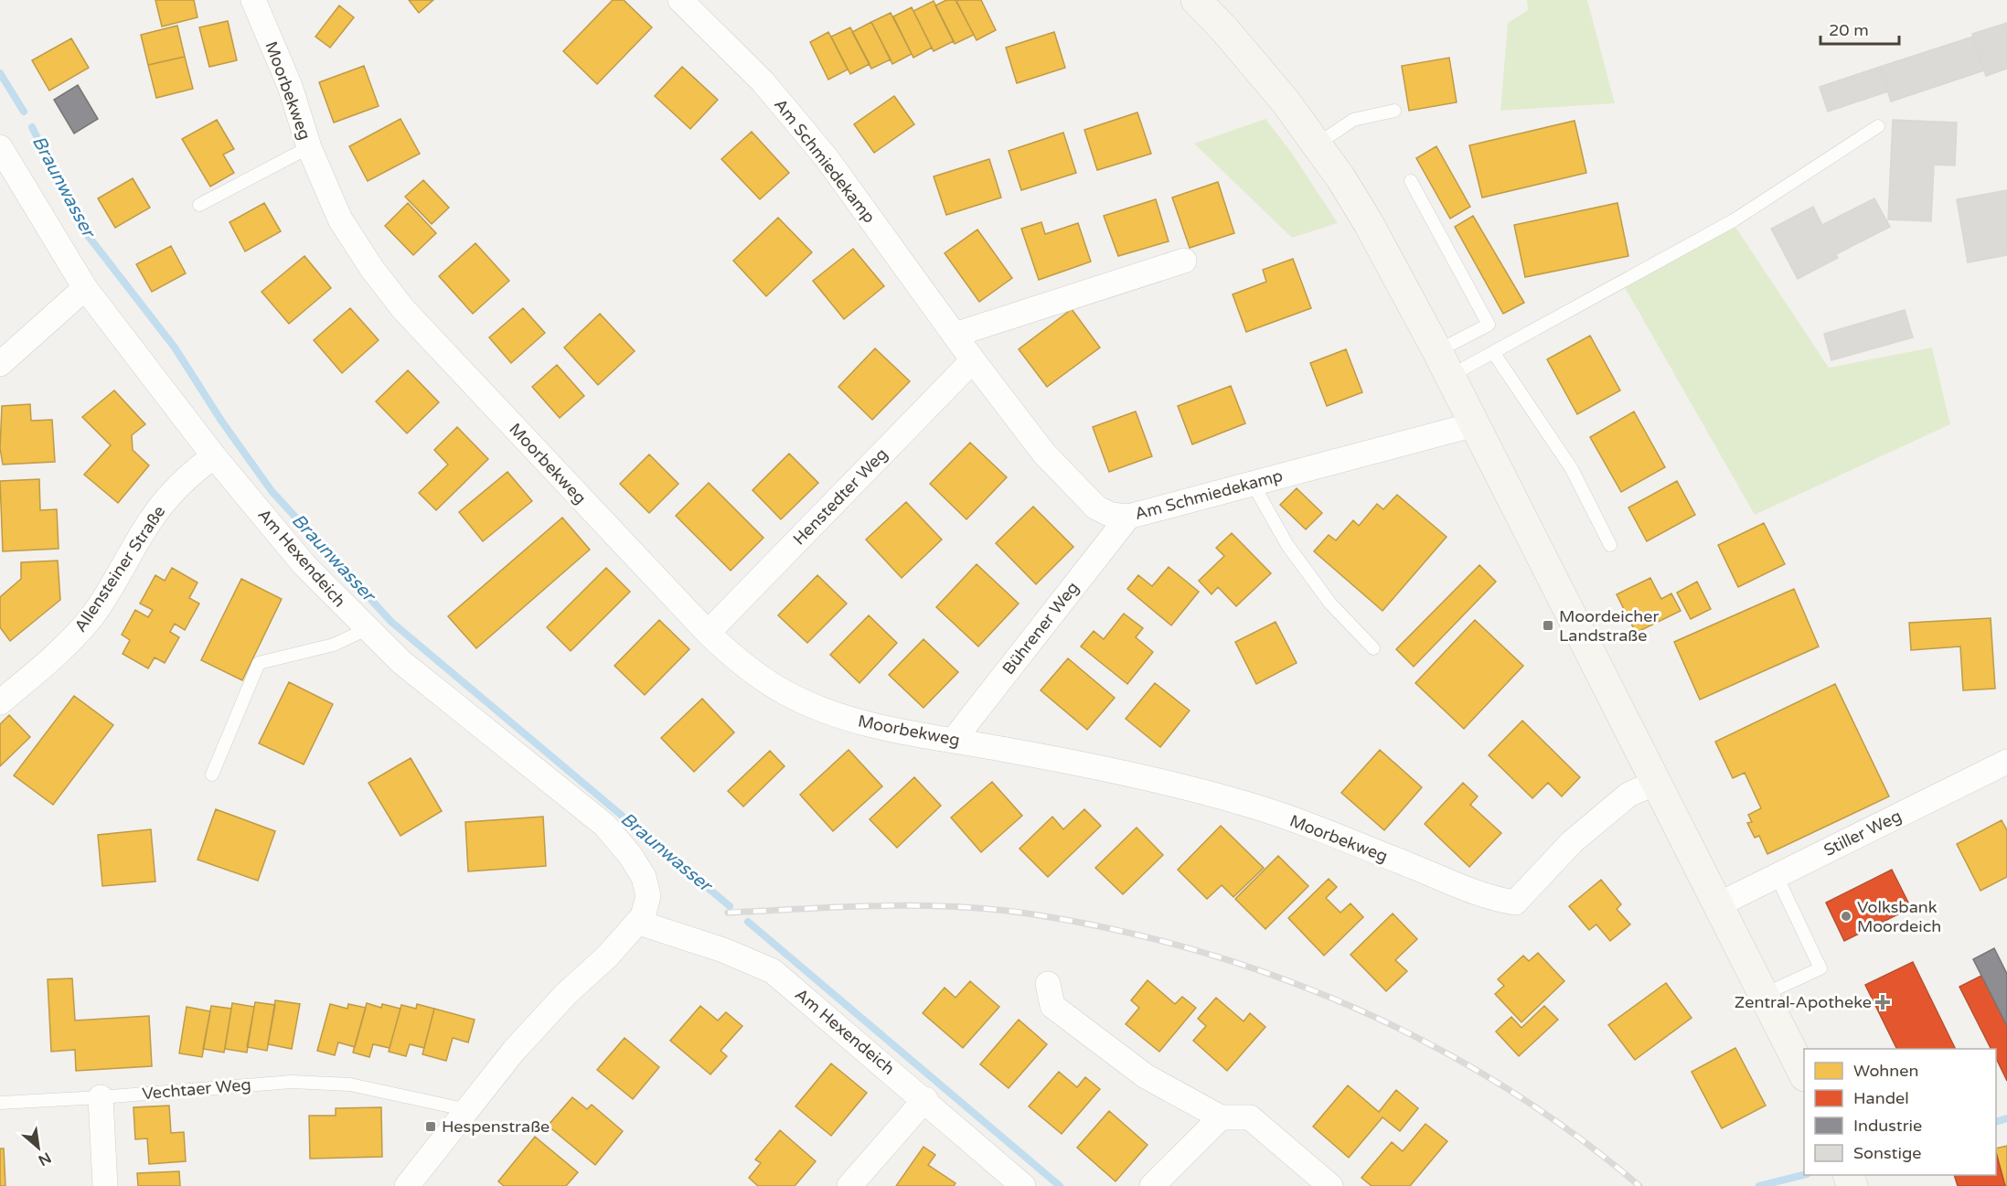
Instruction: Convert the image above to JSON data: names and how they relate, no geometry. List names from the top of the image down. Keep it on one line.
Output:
{"streets":{"street":["Moorbekweg","Am Schmiedekamp","Henstedter Weg","Am Hexendeich","Allensteiner Straße","Bührener Weg","Stiller Weg"],"lane":["Vechtaer Weg"]},"crossings":[["Moorbekweg","Henstedter Weg"],["Moorbekweg","Bührener Weg"],["Am Schmiedekamp","Henstedter Weg"],["Am Schmiedekamp","Bührener Weg"],["Am Hexendeich","Allensteiner Straße"]],"water":["Braunwasser"],"places":{"transit":["Moordeicher Landstraße","Hespenstraße"],"other":["Volksbank Moordeich"],"health":["Zentral-Apotheke"]},"legend":["Wohnen","Handel","Industrie","Sonstige"],"scale_bar":"20 m","north":"bottom right"}
